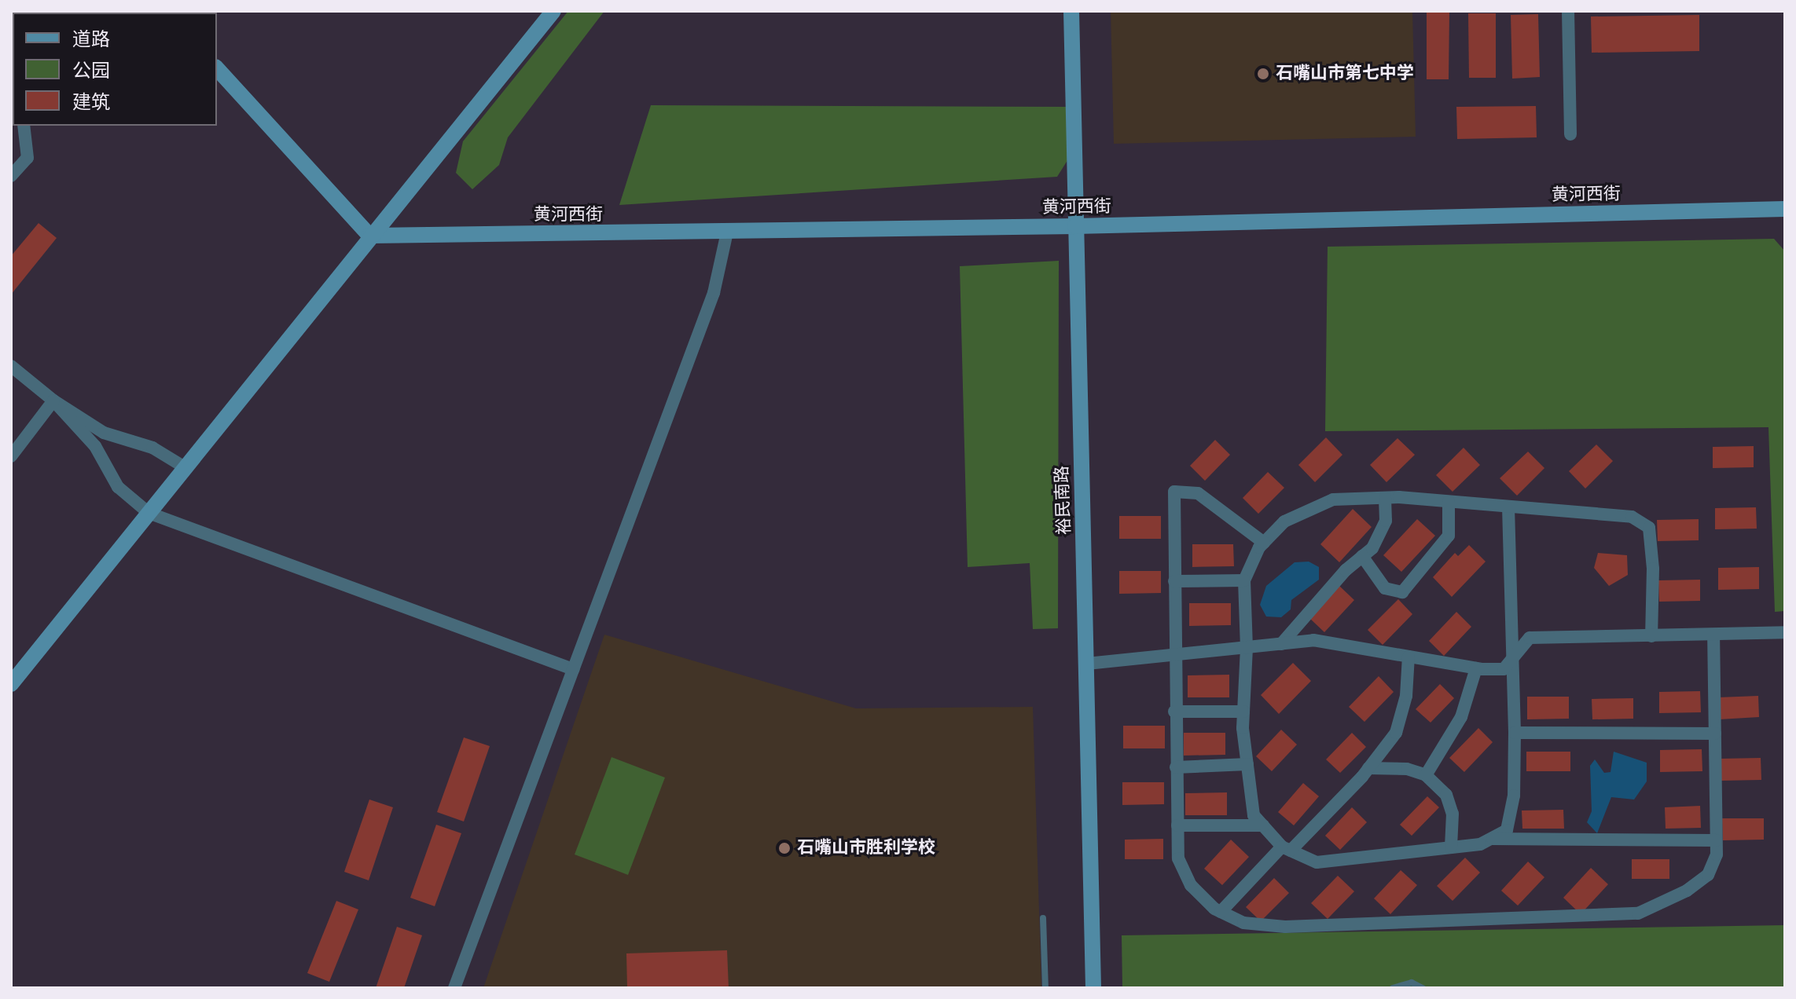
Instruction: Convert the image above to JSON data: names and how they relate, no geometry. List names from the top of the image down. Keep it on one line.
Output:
{"streets":{"street":["黄河西街","裕民南路"]},"crossings":[["黄河西街","裕民南路"]],"places":["石嘴山市第七中学","石嘴山市胜利学校"],"legend":["道路","公园","建筑"]}
